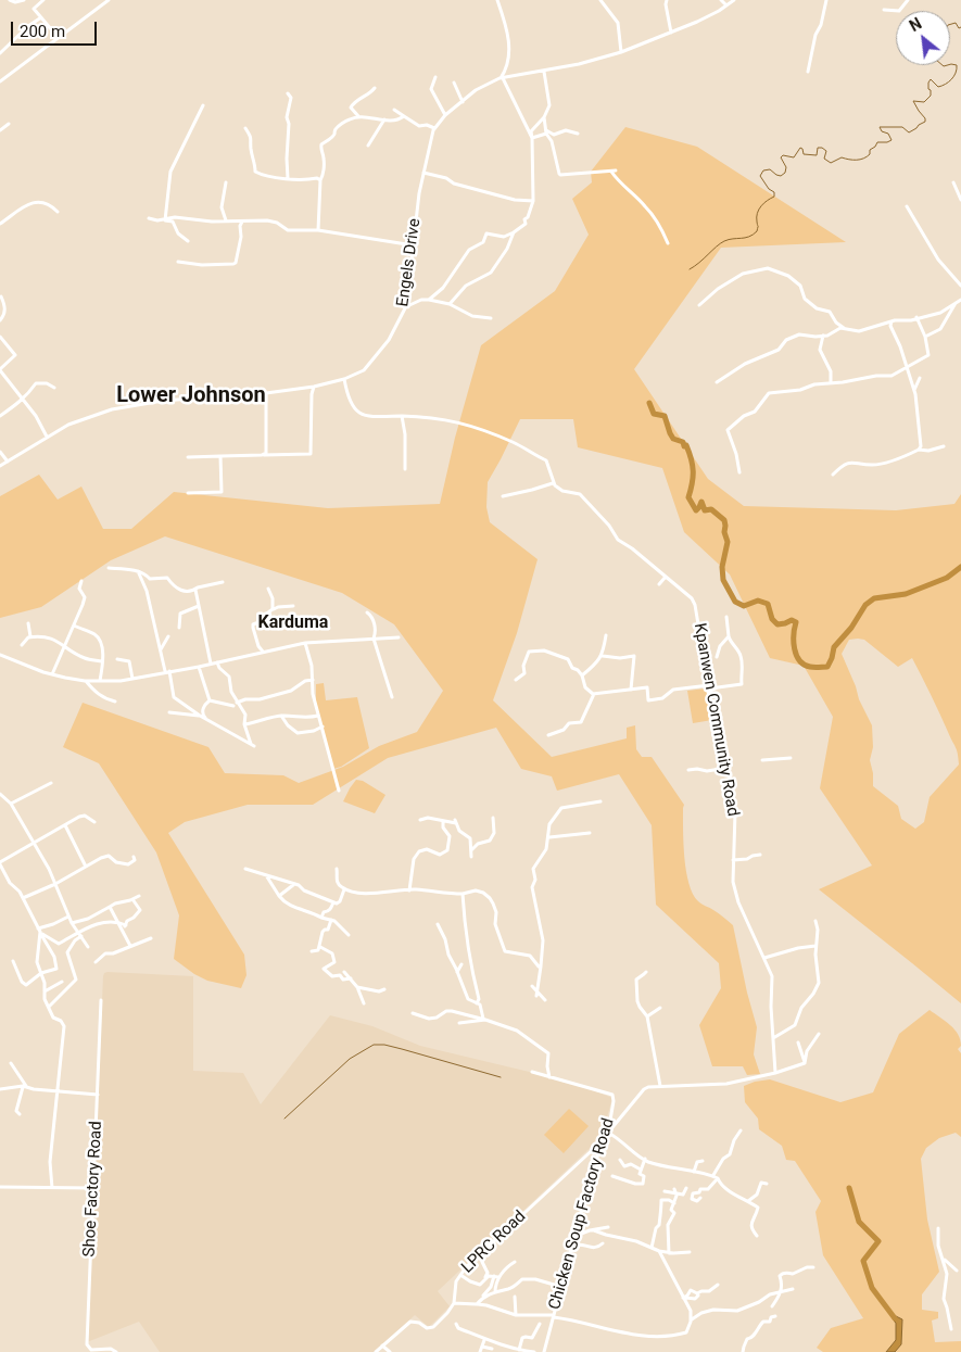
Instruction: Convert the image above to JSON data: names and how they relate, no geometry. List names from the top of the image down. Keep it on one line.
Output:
{"streets":{"street":["Engels Drive","Kpanwen Community Road","Shoe Factory Road","Chicken Soup Factory Road","LPRC Road"]},"crossings":[["Chicken Soup Factory Road","LPRC Road"]],"districts":["Lower Johnson","Karduma"],"scale_bar":"200 m","north":"top left"}
